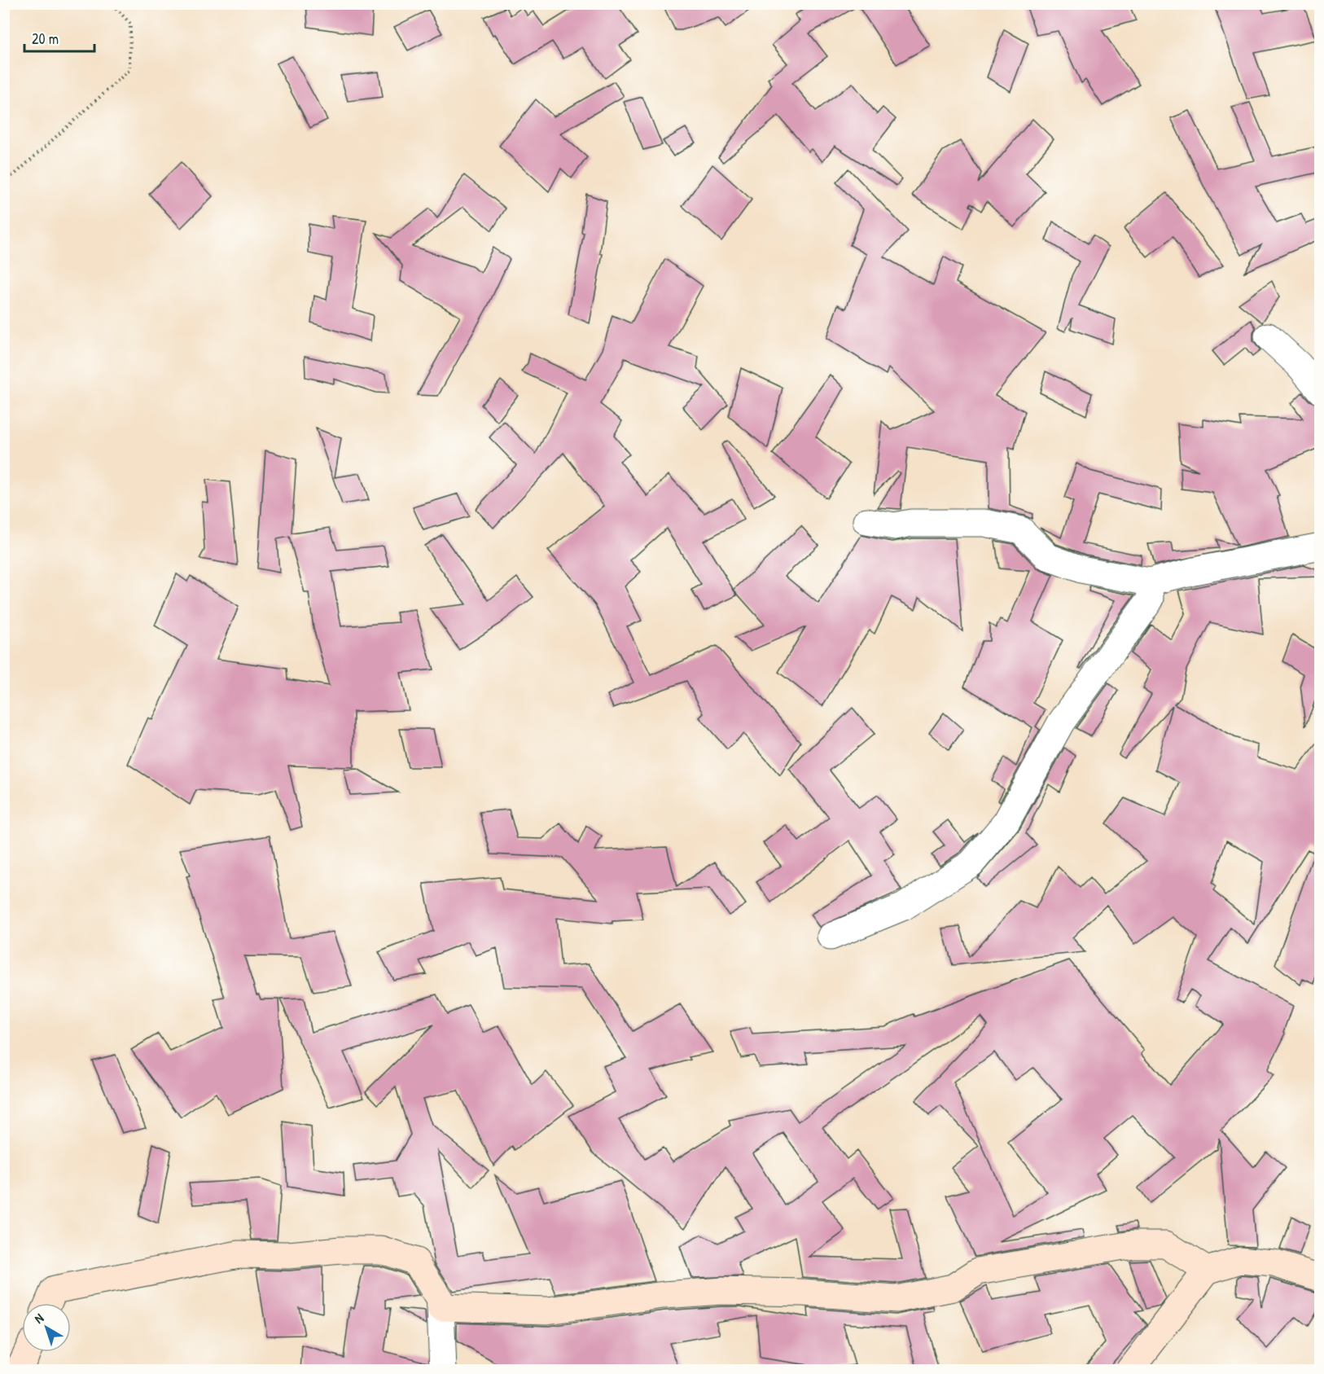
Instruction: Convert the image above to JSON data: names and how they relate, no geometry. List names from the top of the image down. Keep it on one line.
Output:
{"scale_bar":"20 m","north":"top left"}
